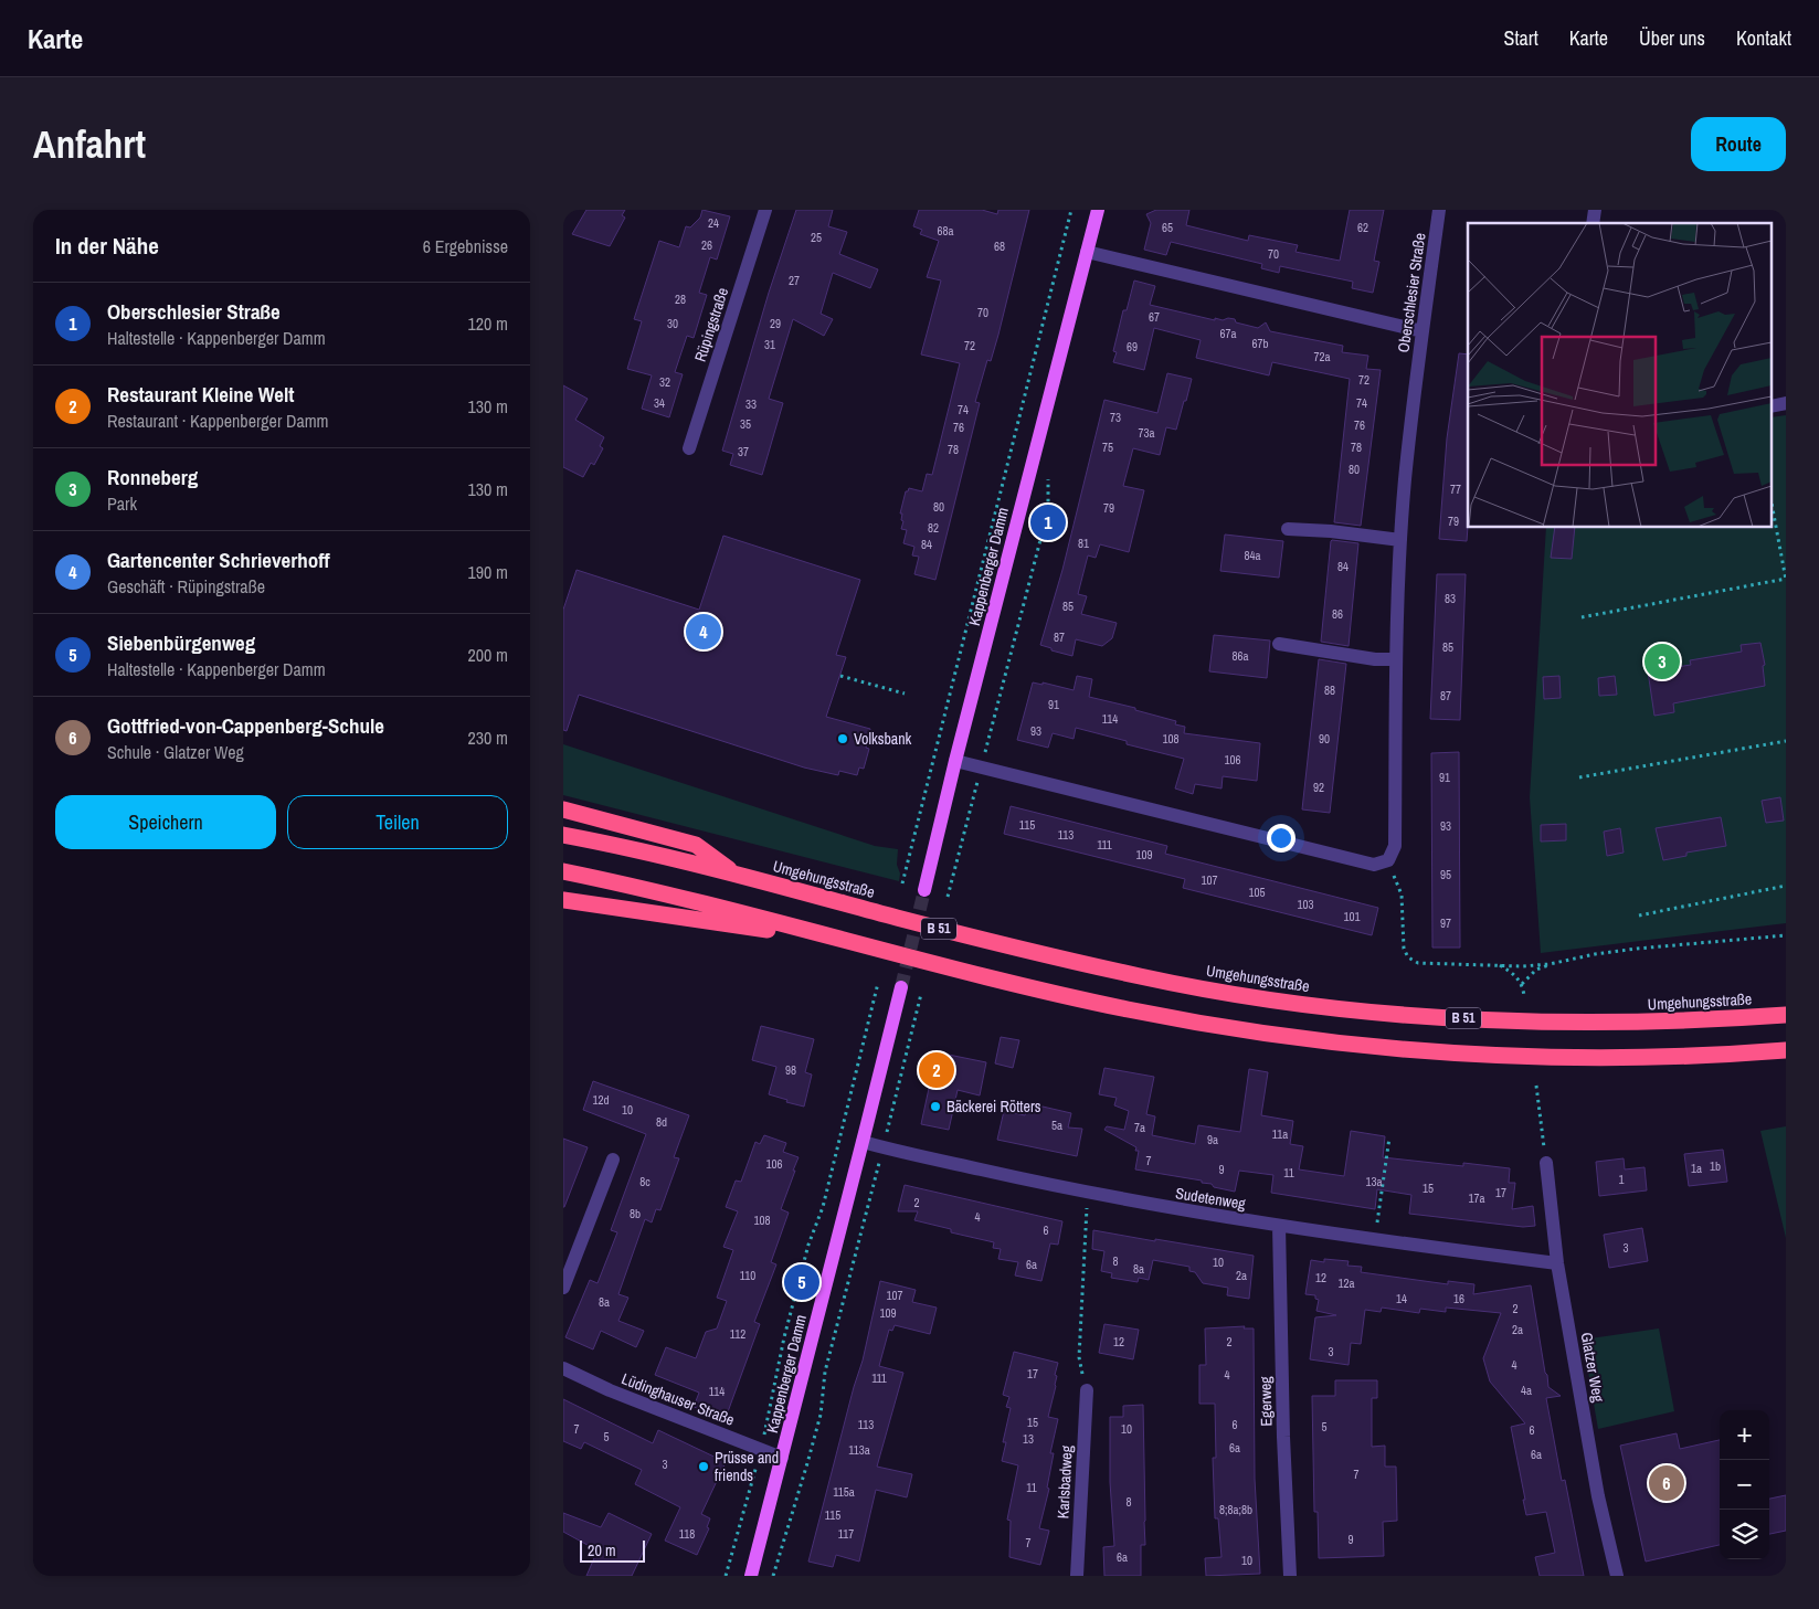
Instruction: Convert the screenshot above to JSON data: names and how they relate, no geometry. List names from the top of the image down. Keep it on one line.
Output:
{"streets":{"highway":["Umgehungsstraße","B 51"],"main road":["Kappenberger Damm"],"street":["Oberschlesier Straße","Rüpingstraße","Sudetenweg","Glatzer Weg","Lüdinghauser Straße","Egerweg","Karlsbadweg"]},"crossings":[["Kappenberger Damm","Sudetenweg"],["Kappenberger Damm","Lüdinghauser Straße"],["Umgehungsstraße","B 51"],["Sudetenweg","Glatzer Weg"],["Sudetenweg","Egerweg"]],"places":["Volksbank","Bäckerei Rötters","Prüsse and friends"],"house_numbers":["24","65","62","68a","25","26","68","70","27","28","70","67","30","29","67a","67b","31","72","69","72a","72","32","34","74","33","74","73","35","76","76","73a","75","78","78","37","80","77","80","79","79","82","81","84","84a","84","83","85","86","87","85","86a","88","87","91","114","93","108","90","106","91","92","115","93","113","111","109","95","107","105","103","101","97","98","12d","10","8d","5a","7a","11a","9a","7","106","1b","1a","9","11","1","8c","13a","15","17","17a","2","8b","4","108","6","3","8","10","6a","8a","110","2a","12","12a","107","14","16","8a","2","109","2a","112","12","2","3","4","17","4","111","4a","114","15","113","6","5","7","10","6","5","13","6a","113a","6a","3","7","11","115a","8","8;8a;8b","115","118","117","9","7","6a","10"],"scale_bar":"20 m","page":{"header":"Karte","nav":["Start","Karte","Über uns","Kontakt"],"buttons":["Route",["Speichern","Teilen"]],"title":"Anfahrt","heading":["In der Nähe","6 Ergebnisse"],"list":[{"mark":"1","name":"Oberschlesier Straße","note":"Haltestelle · Kappenberger Damm","value":"120 m"},{"mark":"2","name":"Restaurant Kleine Welt","note":"Restaurant · Kappenberger Damm","value":"130 m"},{"mark":"3","name":"Ronneberg","note":"Park","value":"130 m"},{"mark":"4","name":"Gartencenter Schrieverhoff","note":"Geschäft · Rüpingstraße","value":"190 m"},{"mark":"5","name":"Siebenbürgenweg","note":"Haltestelle · Kappenberger Damm","value":"200 m"},{"mark":"6","name":"Gottfried-von-Cappenberg-Schule","note":"Schule · Glatzer Weg","value":"230 m"}],"pins":["1","4","3","2","5","6"],"map_buttons":["+","−"],"scale":"20 m"}}
